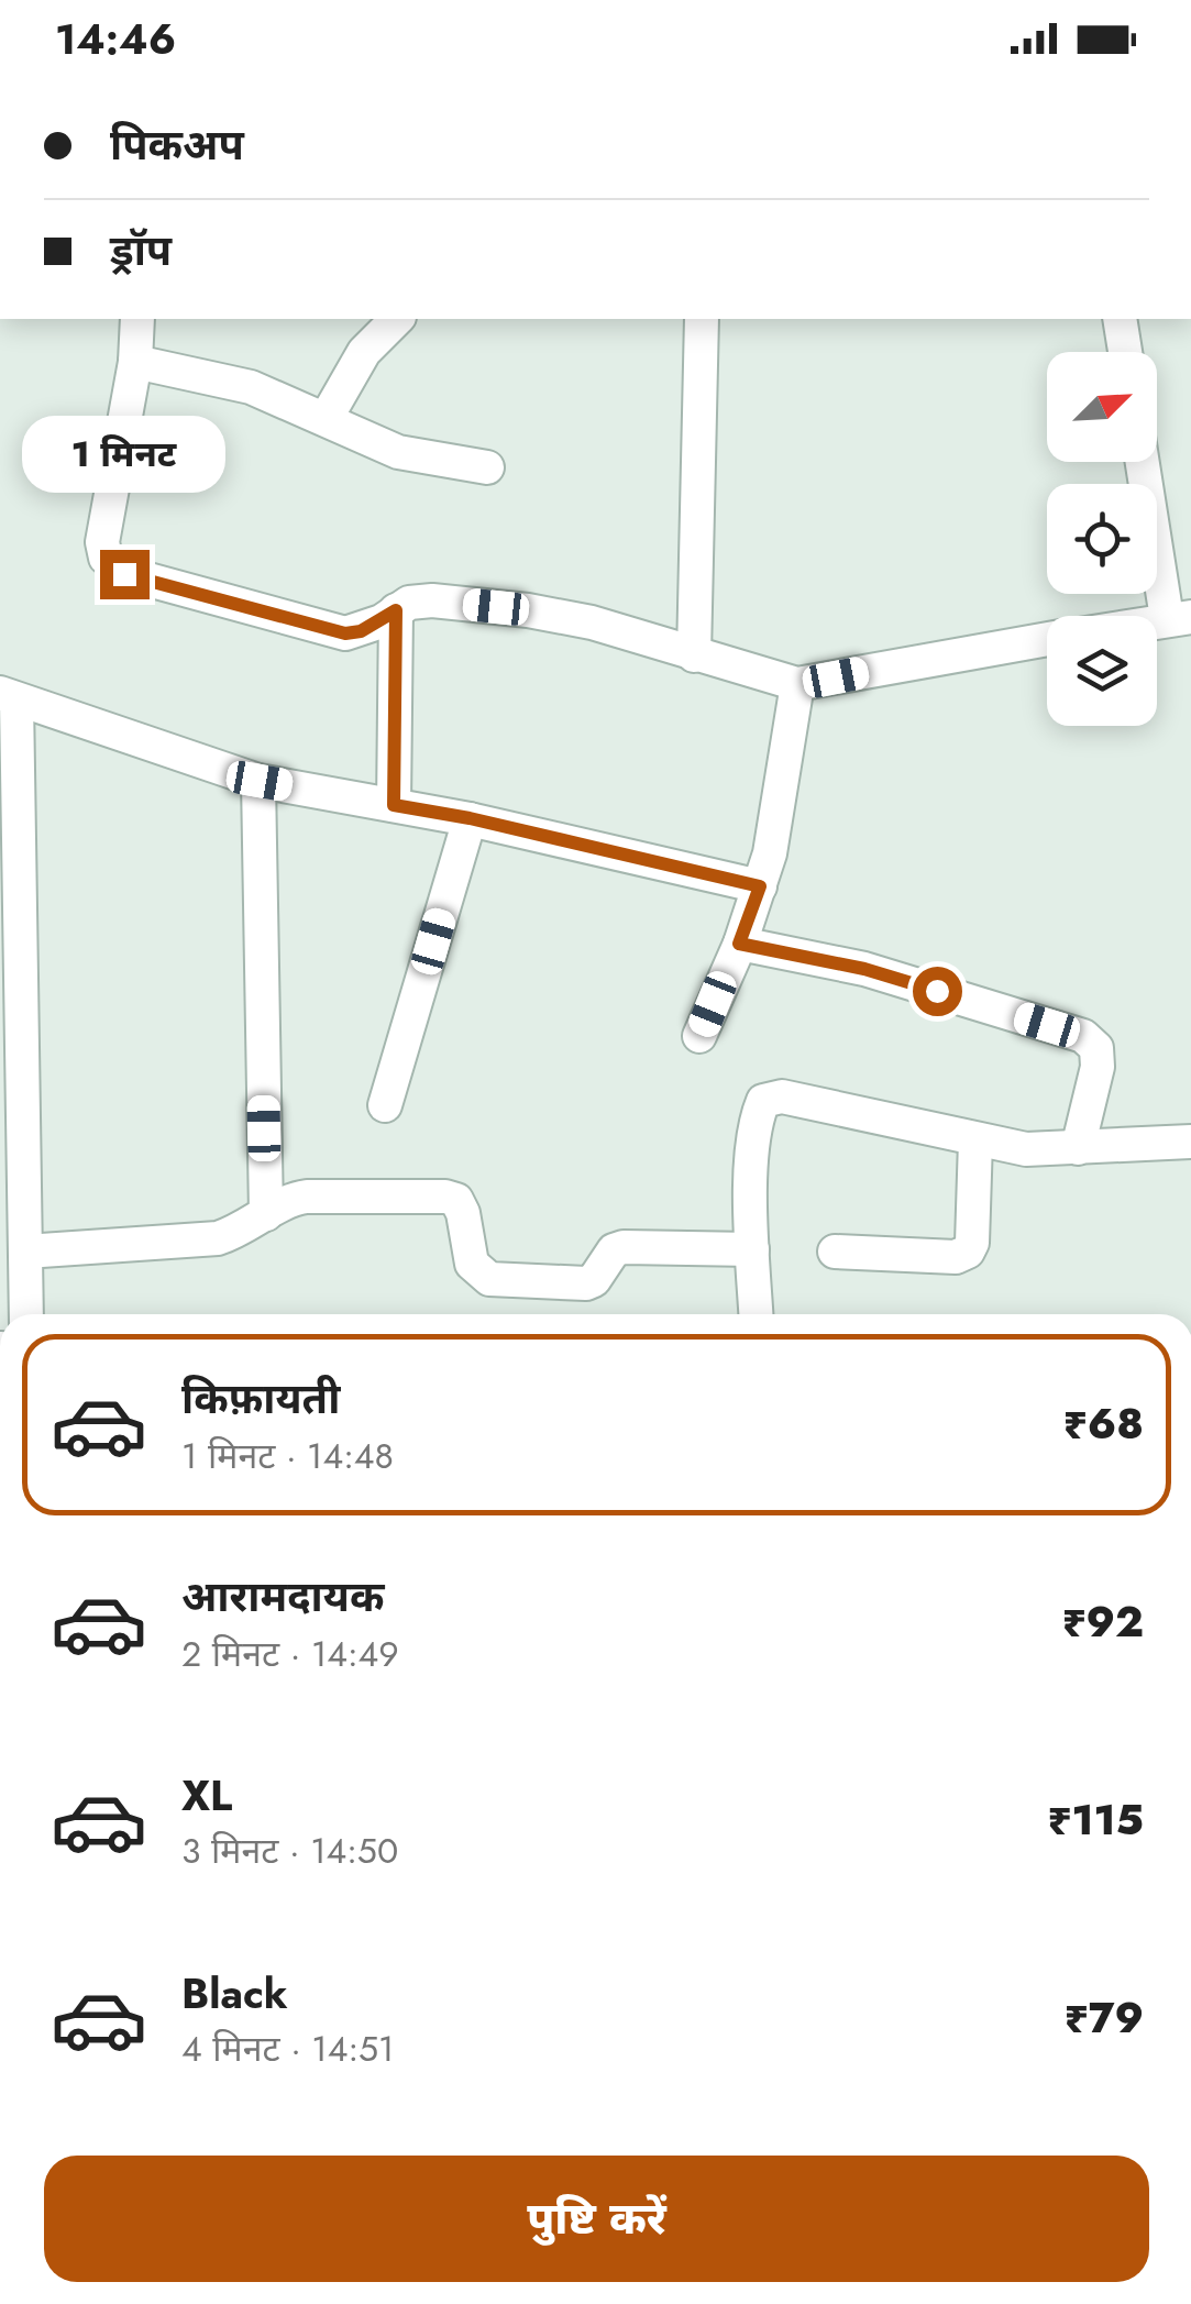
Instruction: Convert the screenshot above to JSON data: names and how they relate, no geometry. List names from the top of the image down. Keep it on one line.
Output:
{"north":"top right","page":{"status":"14:46","banner":["पिकअप","ड्रॉप"],"bubble":"1 मिनट","list":[{"name":"किफ़ायती","note":"1 मिनट · 14:48","value":"₹68"},{"name":"आरामदायक","note":"2 मिनट · 14:49","value":"₹92"},{"name":"XL","note":"3 मिनट · 14:50","value":"₹115"},{"name":"Black","note":"4 मिनट · 14:51","value":"₹79"}],"buttons":"पुष्टि करें"}}
